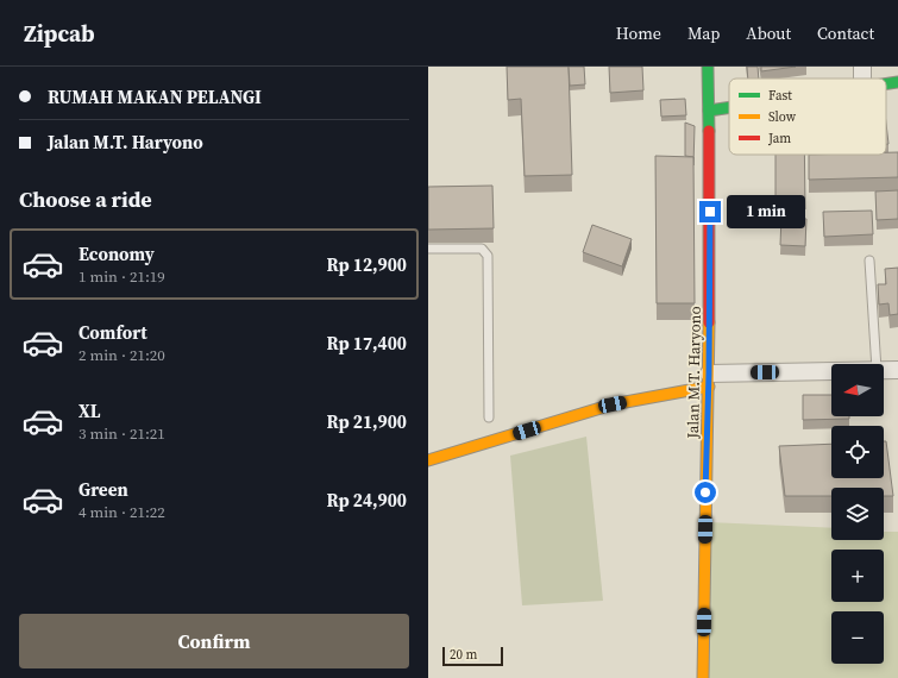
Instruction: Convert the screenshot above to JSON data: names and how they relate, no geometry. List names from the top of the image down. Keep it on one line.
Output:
{"streets":{"main road":["Jalan M.T. Haryono"]},"legend":["Fast","Slow","Jam"],"scale_bar":"20 m","north":"left","page":{"header":"Zipcab","nav":["Home","Map","About","Contact"],"banner":["RUMAH MAKAN PELANGI","Jalan M.T. Haryono"],"heading":"Choose a ride","bubble":"1 min","list":[{"name":"Economy","note":"1 min · 21:19","value":"Rp 12,900"},{"name":"Comfort","note":"2 min · 21:20","value":"Rp 17,400"},{"name":"XL","note":"3 min · 21:21","value":"Rp 21,900"},{"name":"Green","note":"4 min · 21:22","value":"Rp 24,900"}],"map_buttons":["+","−"],"buttons":"Confirm","scale":"20 m"}}
